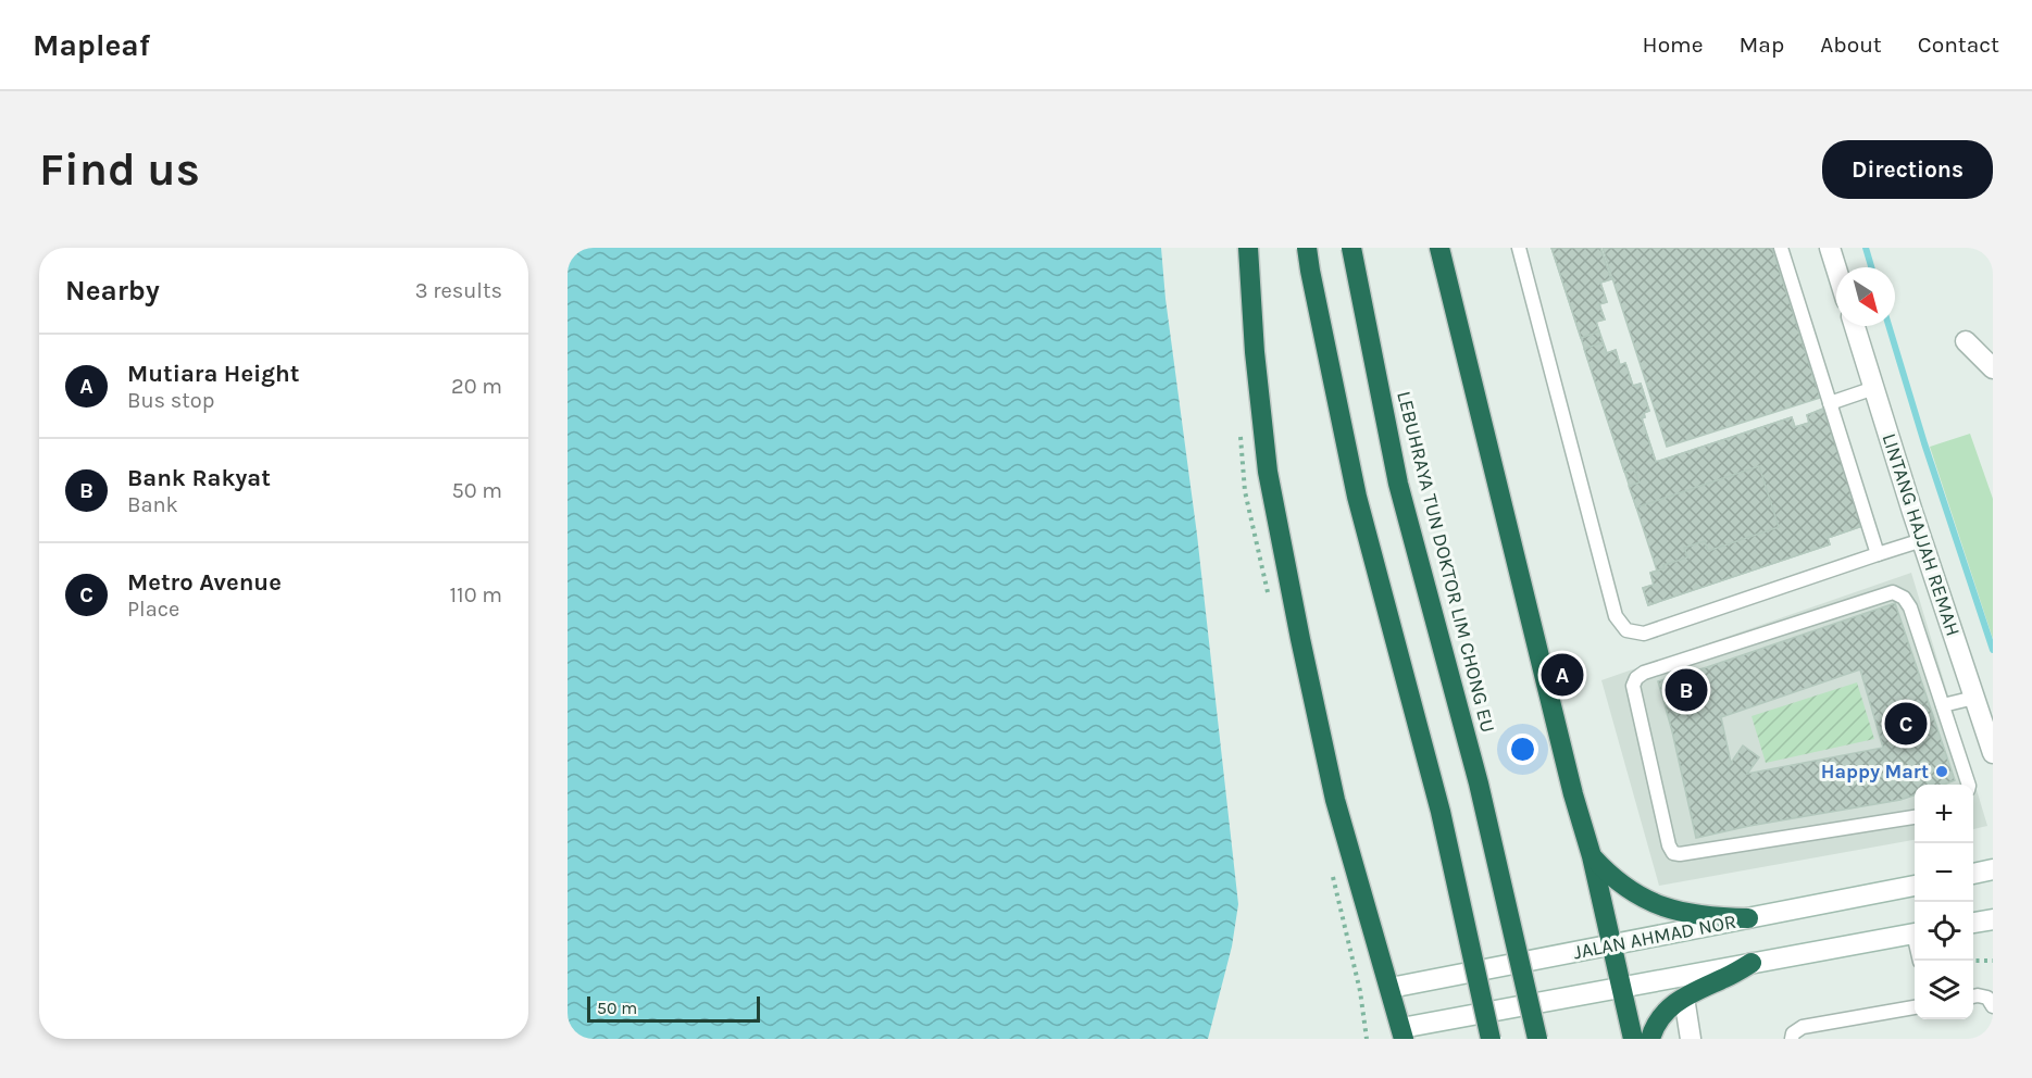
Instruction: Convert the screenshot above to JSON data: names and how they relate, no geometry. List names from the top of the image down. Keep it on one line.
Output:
{"streets":{"highway":["LEBUHRAYA TUN DOKTOR LIM CHONG EU"],"main road":["LINTANG HAJJAH REMAH","JALAN AHMAD NOR"]},"places":["Happy Mart"],"scale_bar":"50 m","north":"bottom right","page":{"header":"Mapleaf","nav":["Home","Map","About","Contact"],"buttons":"Directions","title":"Find us","heading":["Nearby","3 results"],"list":[{"mark":"A","name":"Mutiara Height","note":"Bus stop","value":"20 m"},{"mark":"B","name":"Bank Rakyat","note":"Bank","value":"50 m"},{"mark":"C","name":"Metro Avenue","note":"Place","value":"110 m"}],"pins":["A","B","C"],"map_buttons":["+","−"],"scale":"50 m"}}
